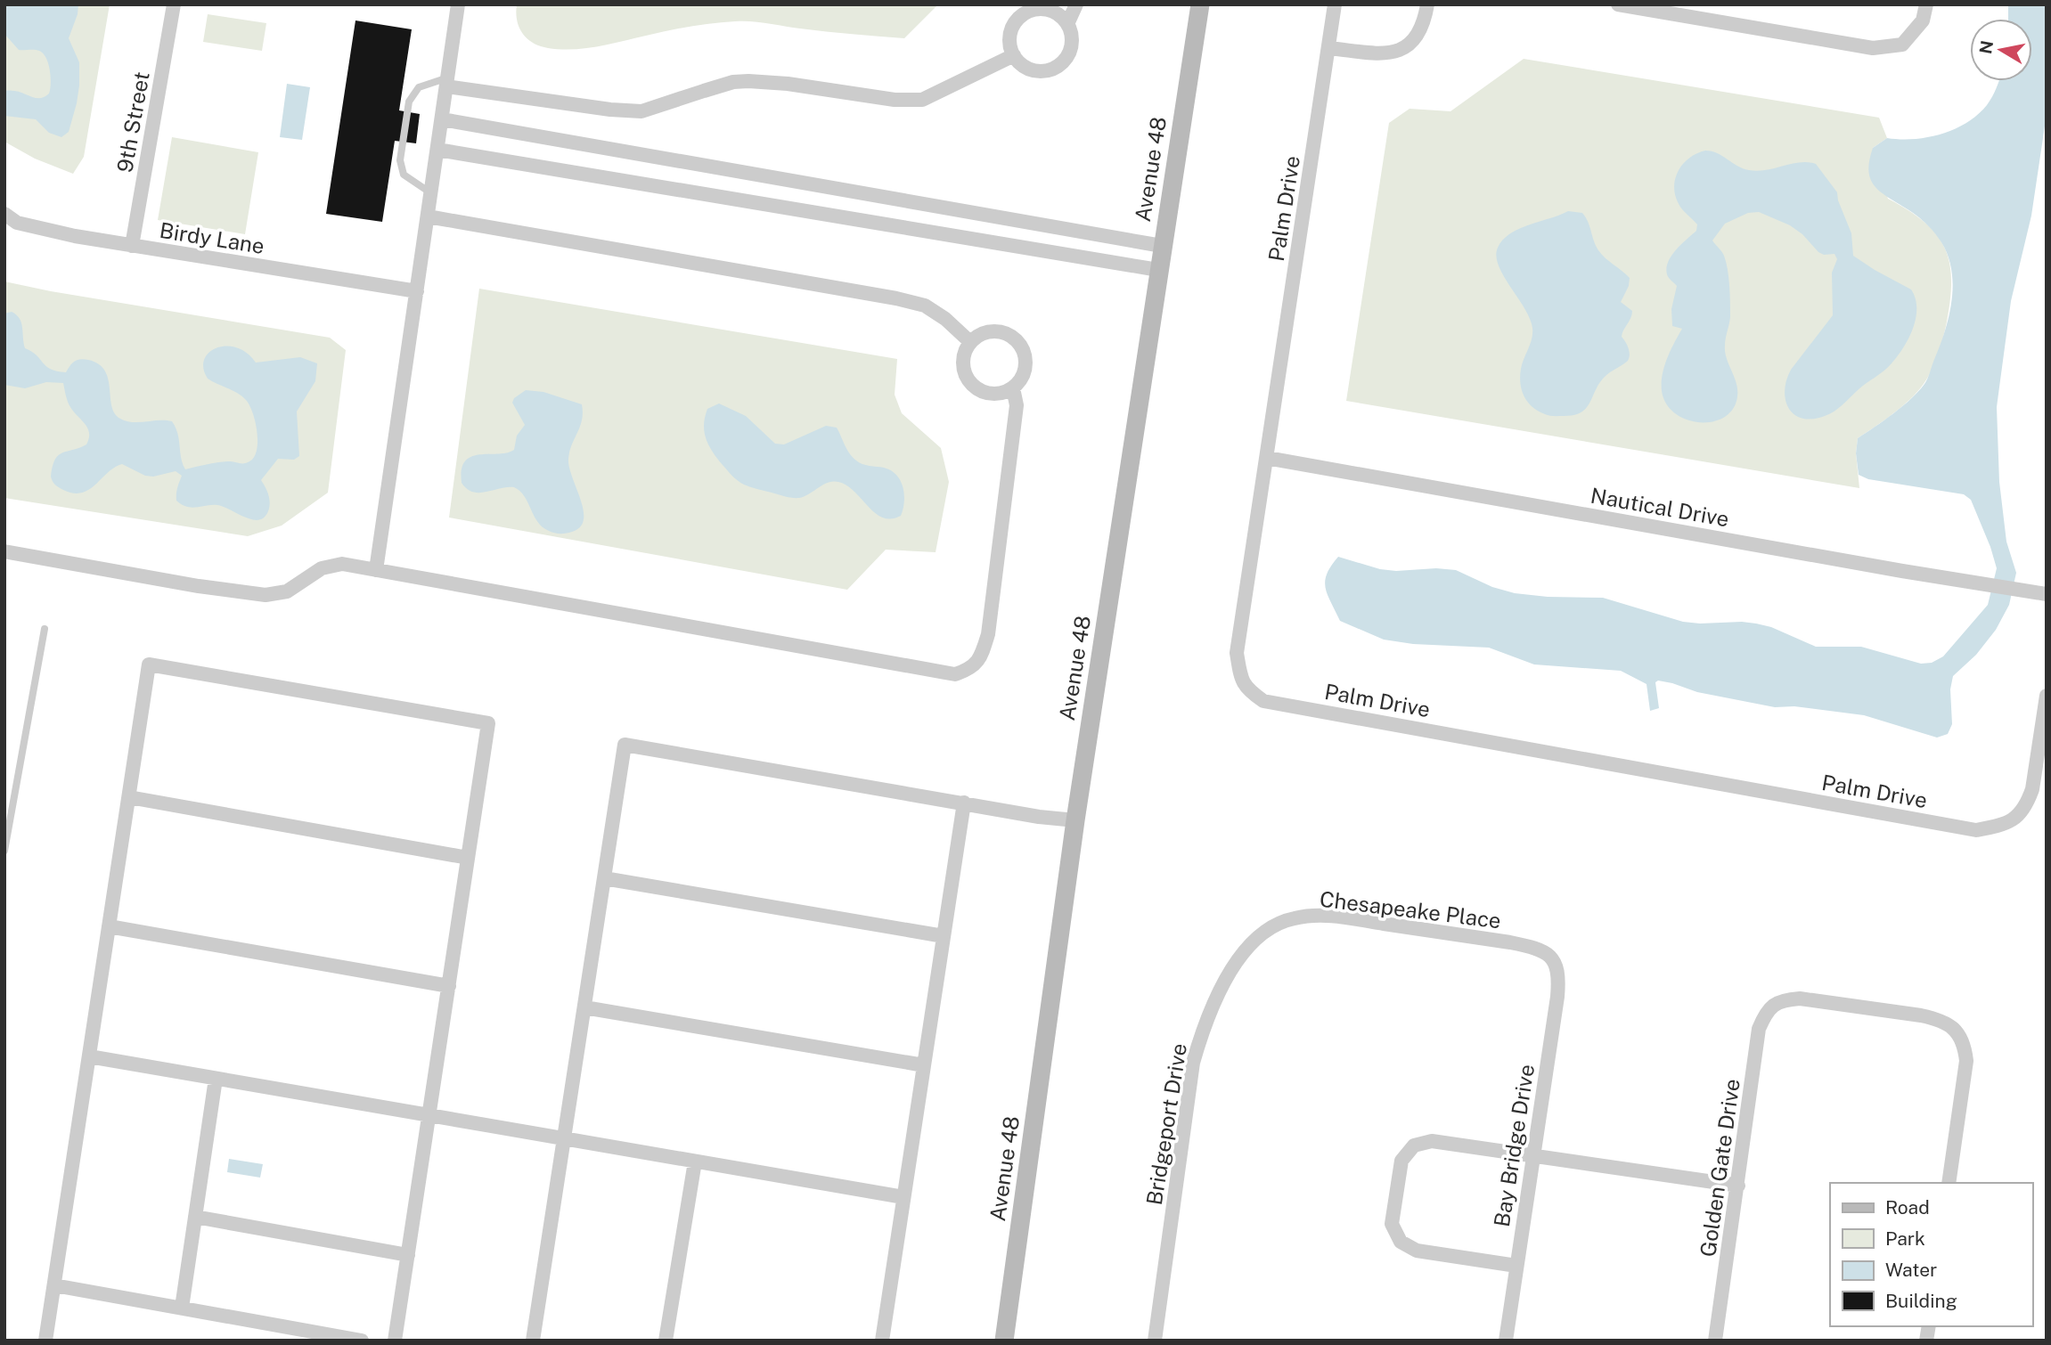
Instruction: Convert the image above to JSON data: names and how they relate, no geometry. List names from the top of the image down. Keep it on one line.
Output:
{"streets":{"main road":["Avenue 48"],"street":["9th Street","Palm Drive","Birdy Lane","Nautical Drive","Chesapeake Place","Bridgeport Drive","Bay Bridge Drive","Golden Gate Drive"]},"crossings":[["9th Street","Birdy Lane"],["Palm Drive","Nautical Drive"],["Chesapeake Place","Bridgeport Drive"],["Chesapeake Place","Bay Bridge Drive"]],"legend":["Road","Park","Water","Building"],"north":"left"}
